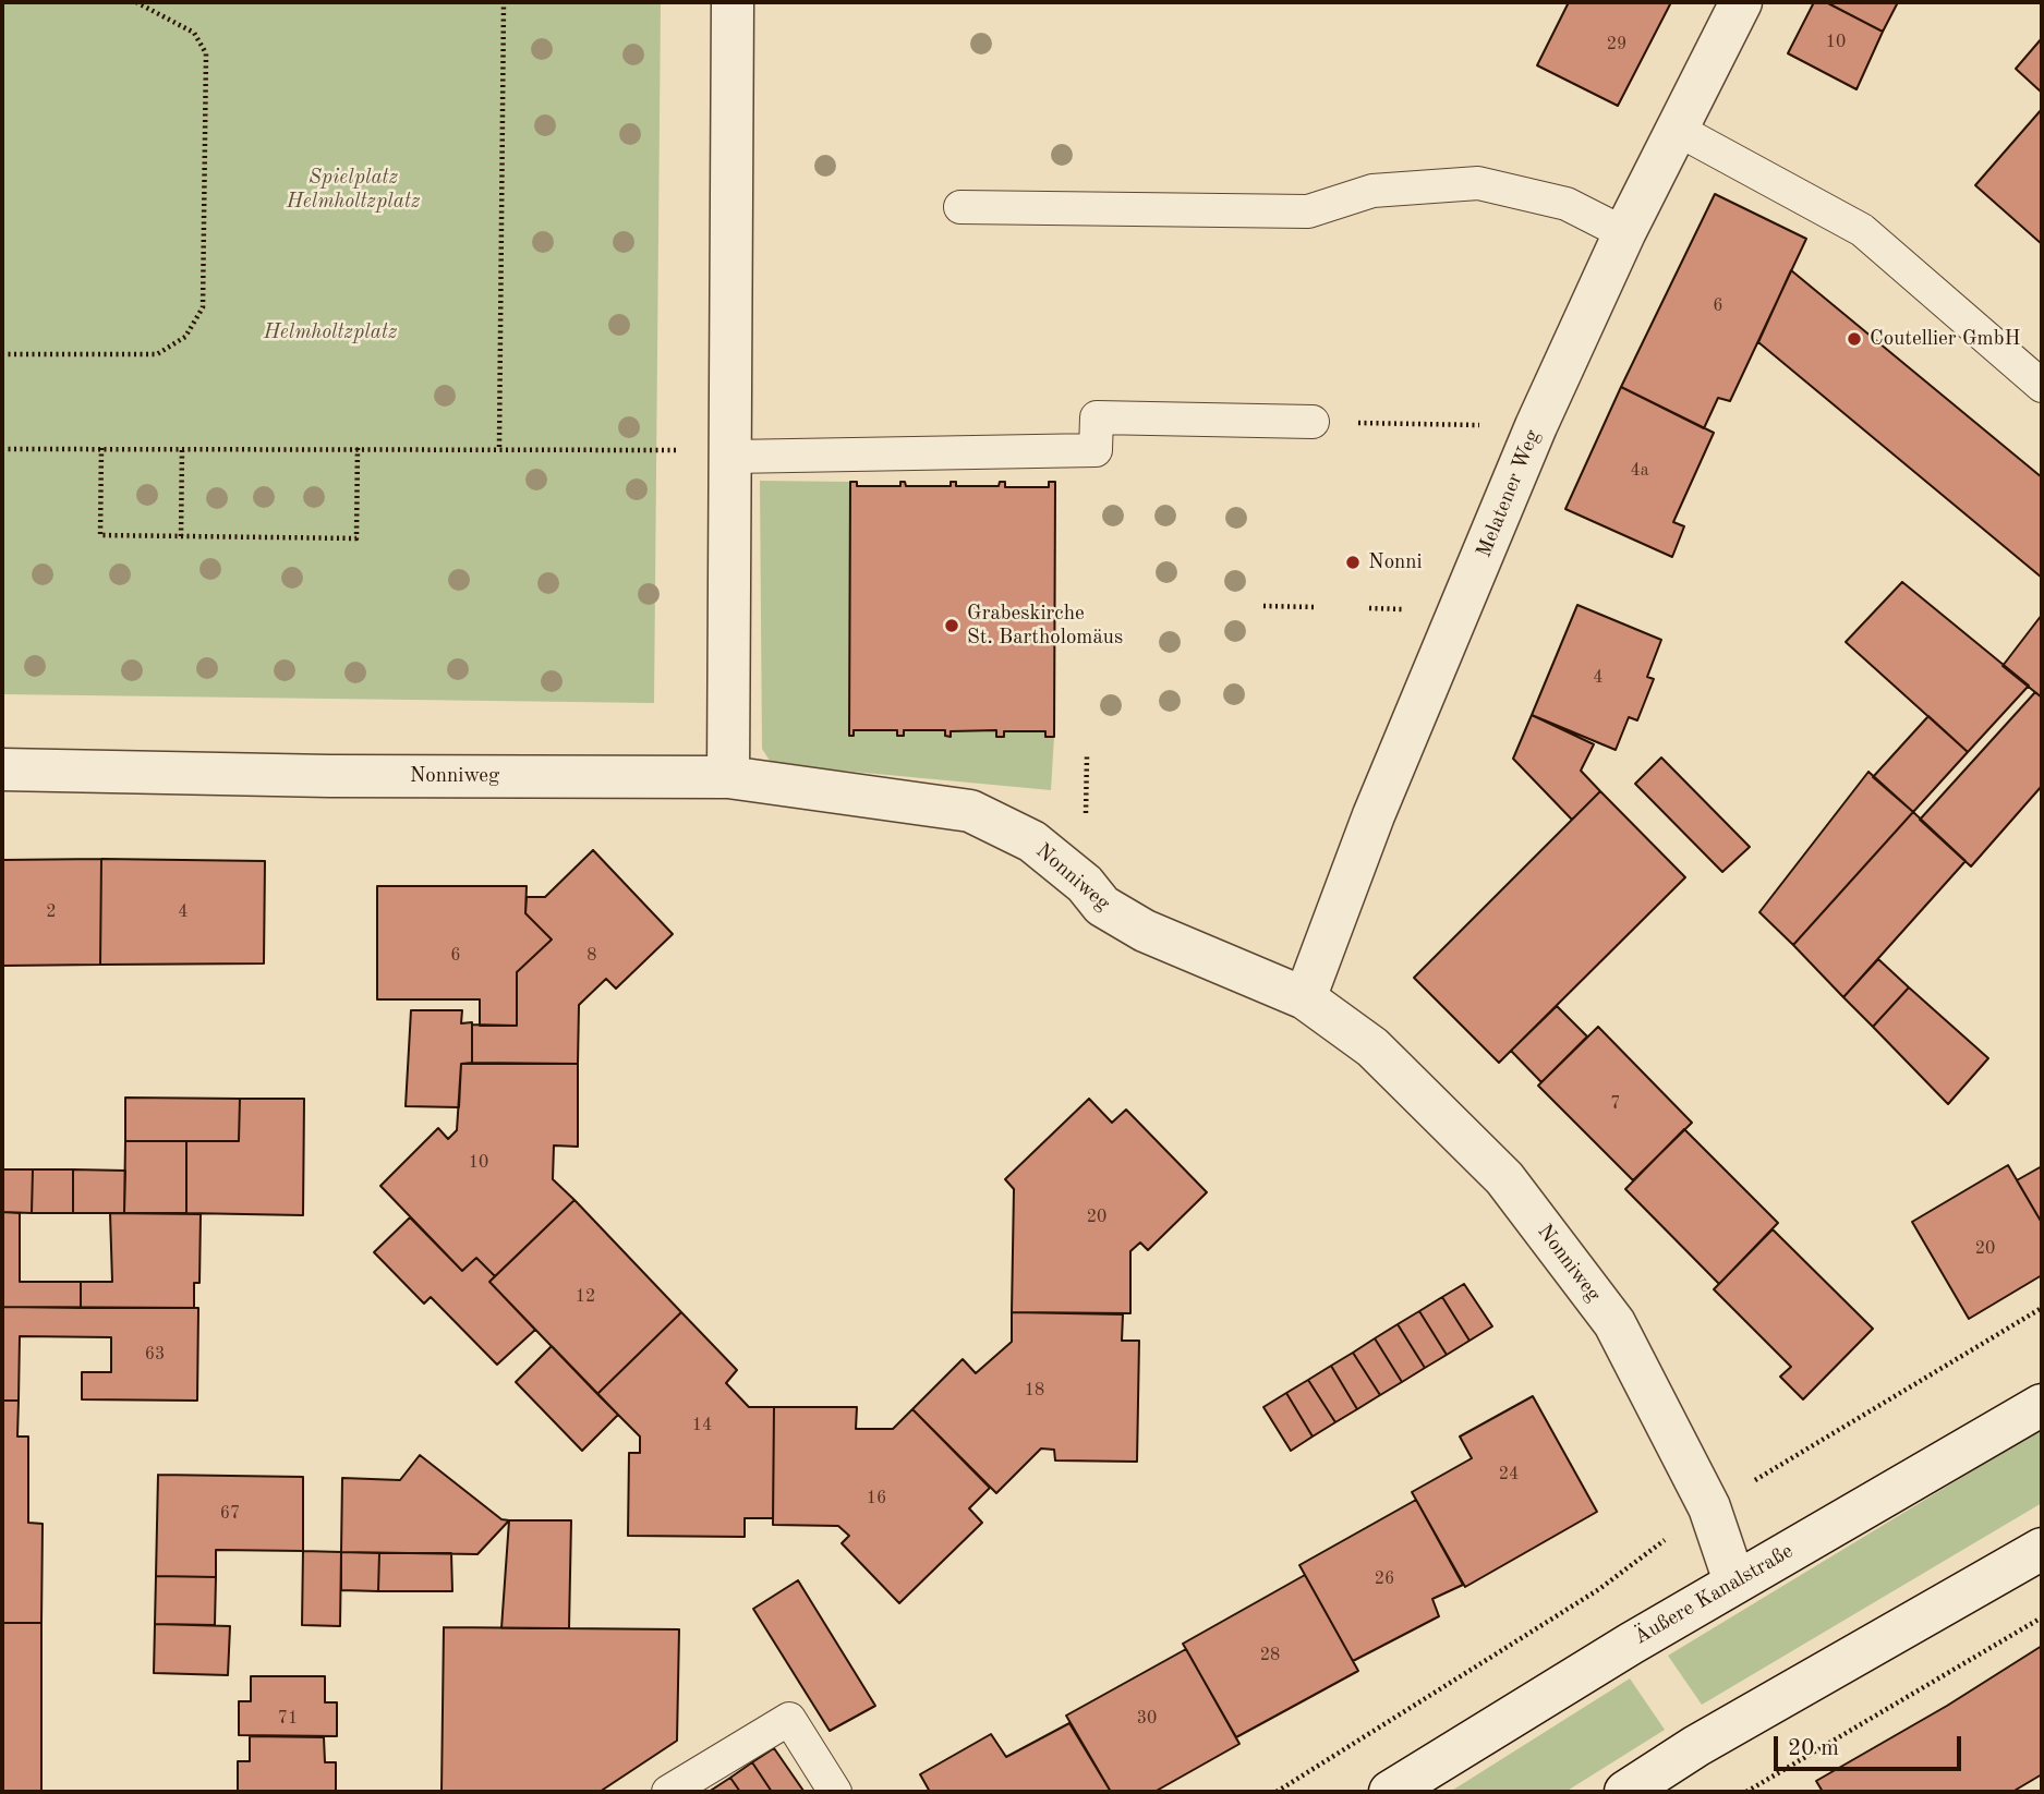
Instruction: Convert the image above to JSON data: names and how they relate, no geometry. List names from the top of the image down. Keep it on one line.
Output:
{"streets":{"street":["Melatener Weg","Nonniweg","Äußere Kanalstraße"]},"crossings":[["Melatener Weg","Nonniweg"],["Nonniweg","Äußere Kanalstraße"]],"parks":["Spielplatz Helmholtzplatz","Helmholtzplatz"],"places":["Coutellier GmbH","Nonni","Grabeskirche St. Bartholomäus"],"house_numbers":["10","29","6","4a","4","2","4","6","8","7","10","20","20","12","63","18","14","24","16","67","26","28","71","30"],"scale_bar":"20 m"}
